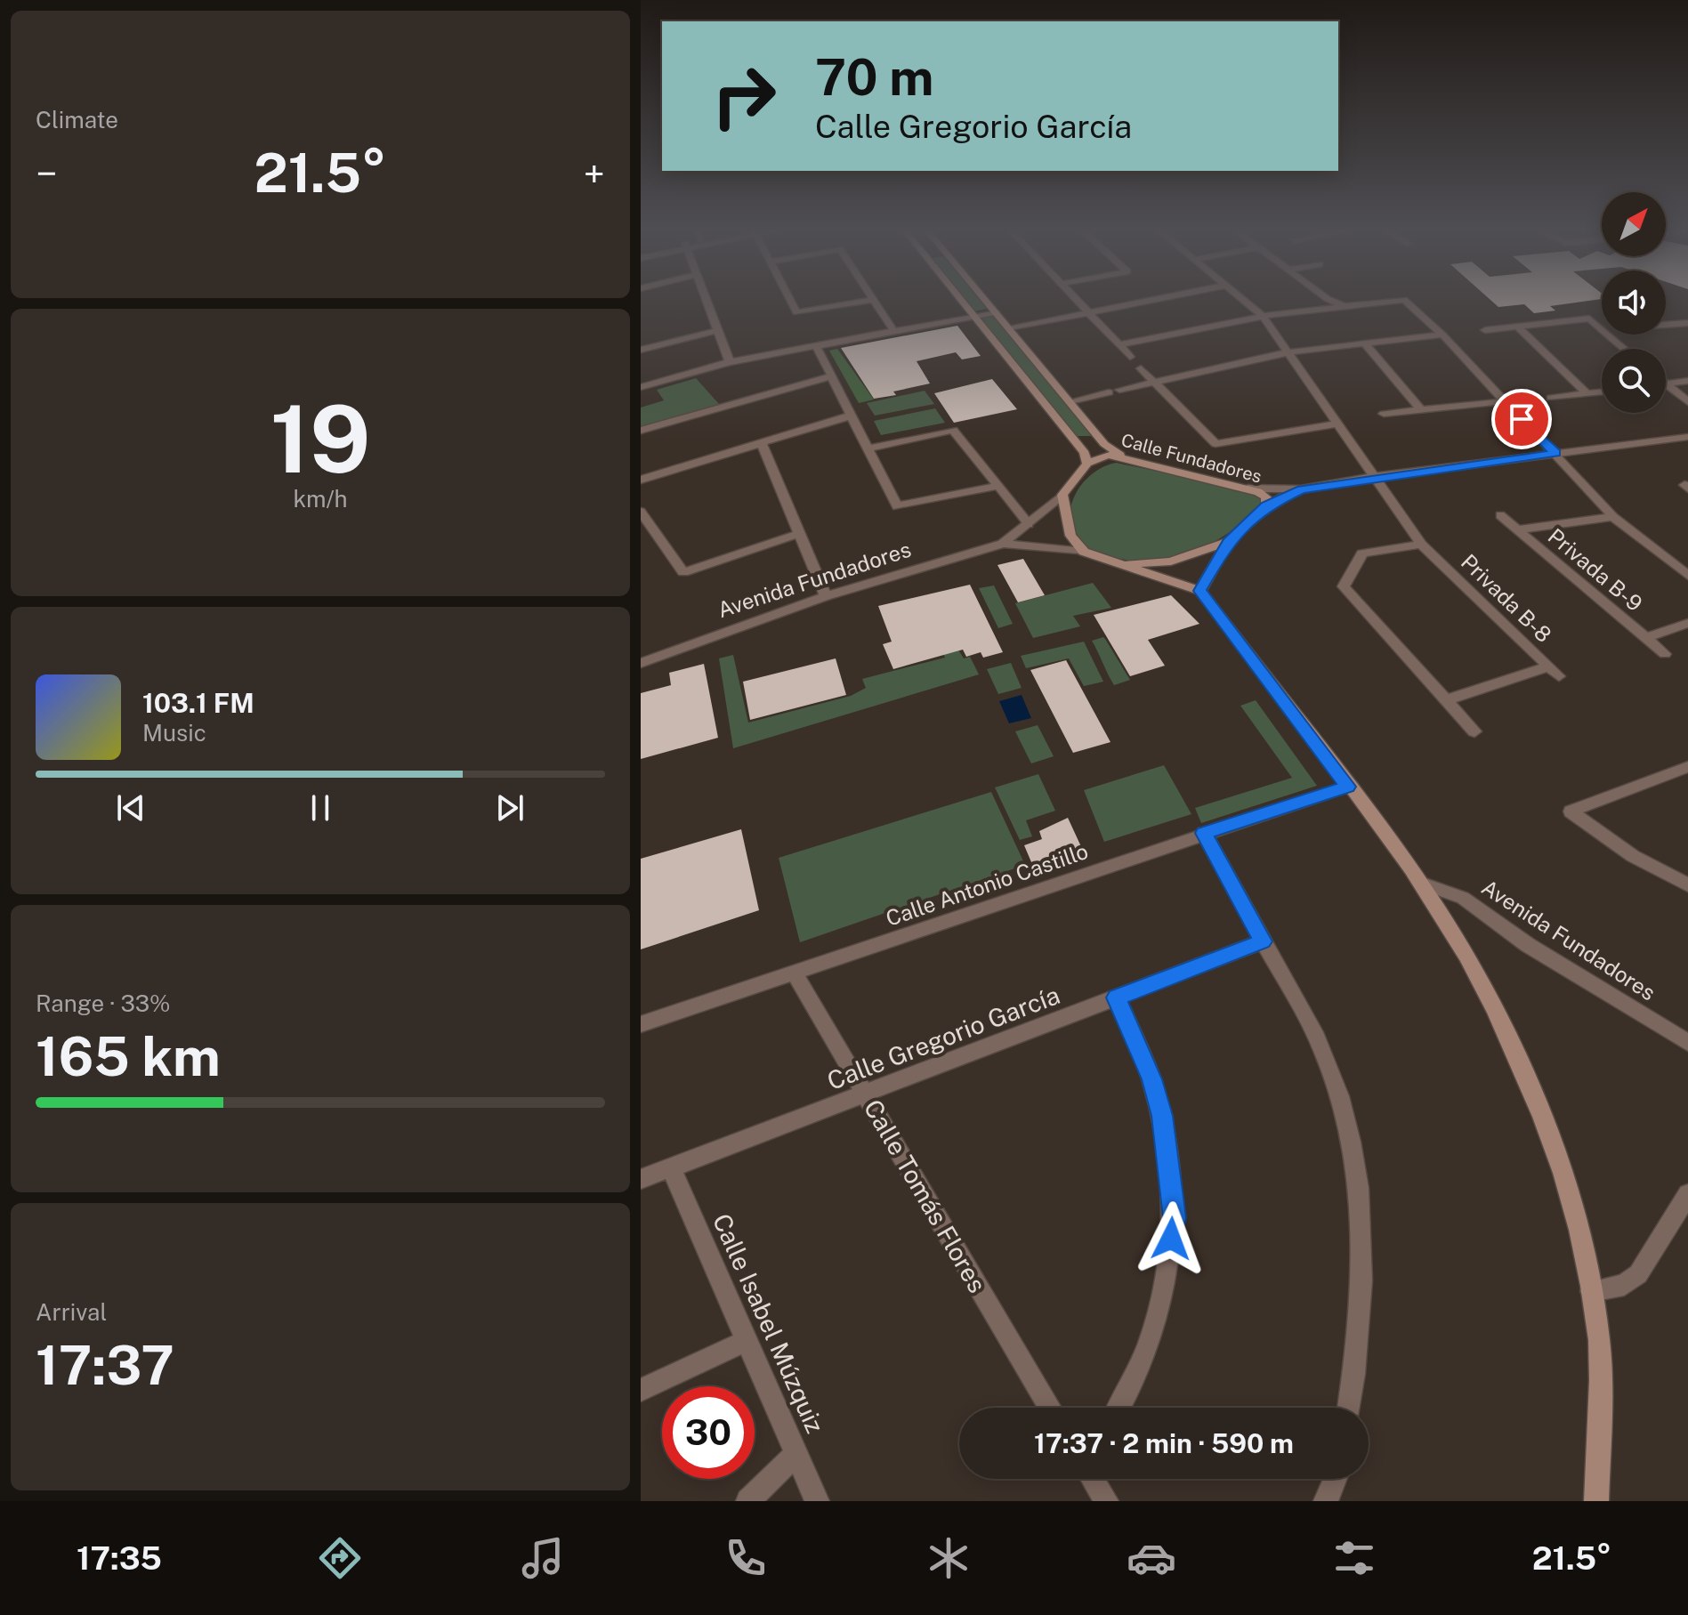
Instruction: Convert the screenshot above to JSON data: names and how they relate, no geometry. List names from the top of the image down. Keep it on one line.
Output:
{"streets":{"main road":["Calle Fundadores"],"street":["Privada B-9","Avenida Fundadores","Privada B-8","Calle Antonio Castillo","Calle Gregorio García","Calle Tomás Flores","Calle Isabel Múzquiz"]},"crossings":[["Calle Fundadores","Avenida Fundadores"],["Calle Antonio Castillo","Calle Tomás Flores"],["Calle Gregorio García","Calle Tomás Flores"],["Calle Gregorio García","Calle Isabel Múzquiz"]],"north":"top right","page":{"tile":["Climate",["19","km/h"],["Range · 33%","165 km"],["Arrival","17:37"]],"turn":["70 m","Calle Gregorio García"],"heat":["−","21.5°","+"],"song":["103.1 FM","Music"],"limit":"30","trip":"17:37 · 2 min · 590 m","tabs":["17:35","21.5°"]}}
